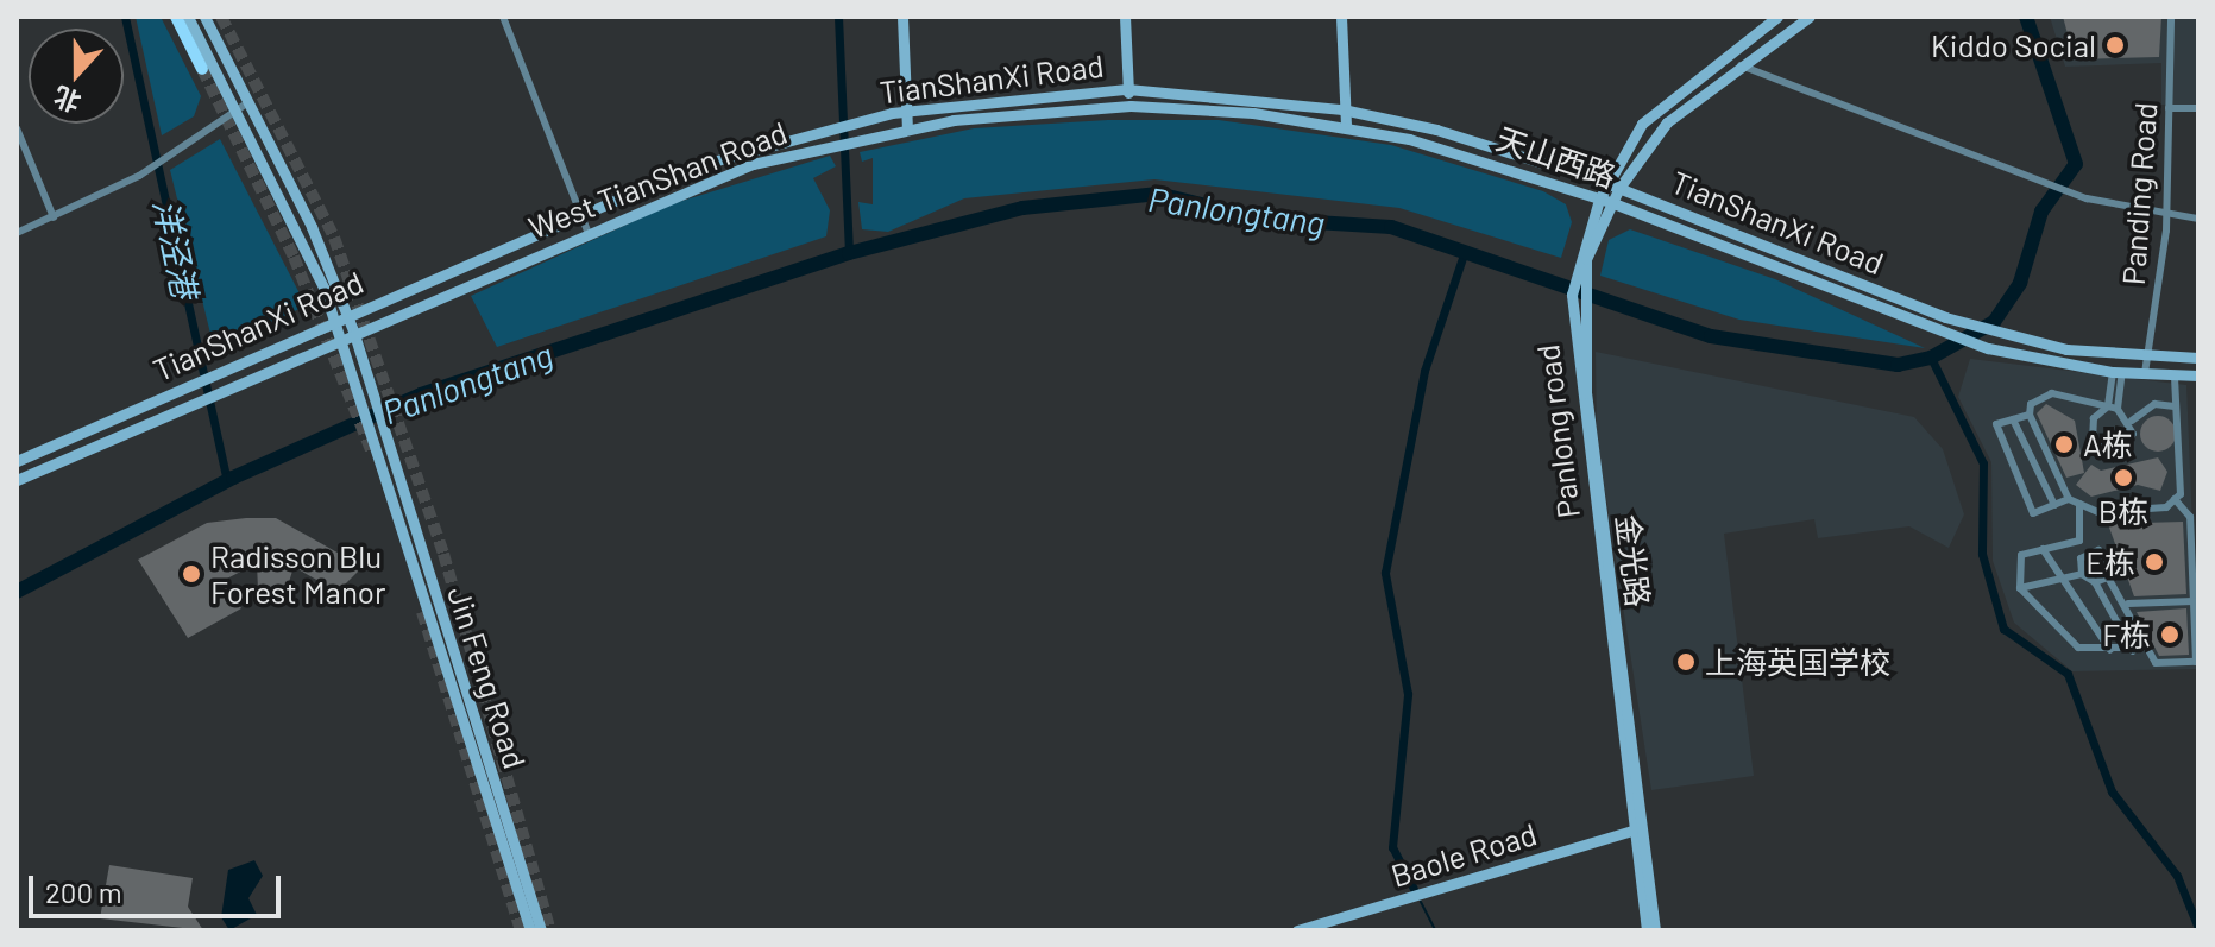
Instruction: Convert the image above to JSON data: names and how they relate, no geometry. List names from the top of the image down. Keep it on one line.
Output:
{"streets":{"main road":["TianShanXi Road","天山西路","West TianShan Road","Panlong road","Jin Feng Road","Baole Road"],"street":["Panding Road"]},"crossings":[["TianShanXi Road","West TianShan Road"],["TianShanXi Road","Panding Road"],["天山西路","West TianShan Road"],["天山西路","Panding Road"],["天山西路","Panlong road"],["Panlong road","Baole Road"]],"water":["Panlongtang","洋泾港"],"places":["Kiddo Social","A栋","B栋","E栋","Radisson Blu Forest Manor","F栋","上海英国学校"],"scale_bar":"200 m","north":"bottom"}
